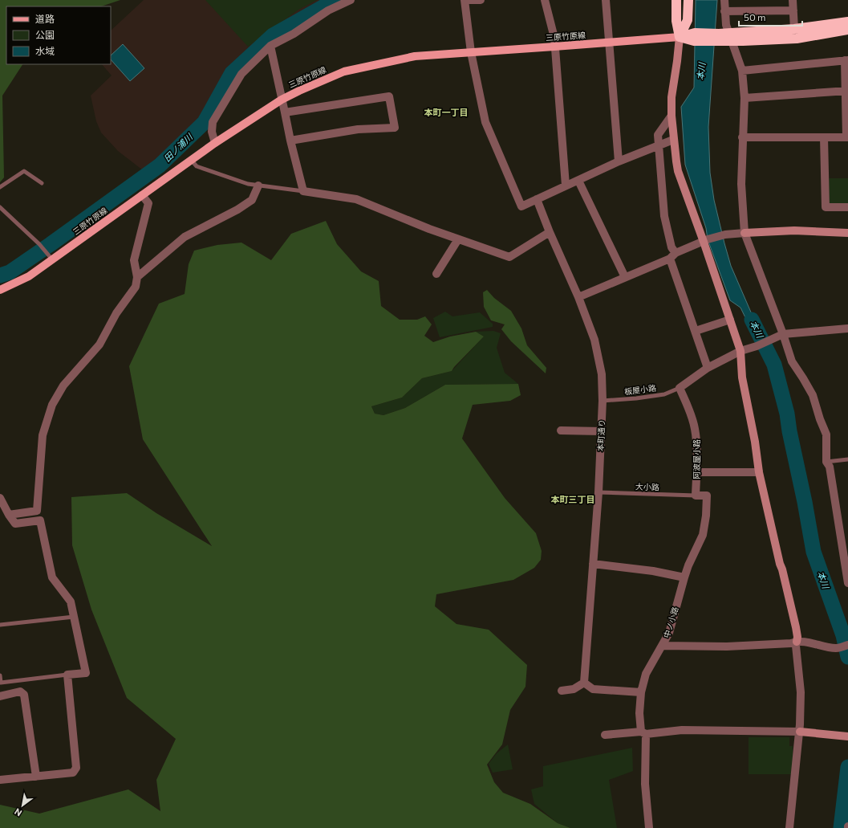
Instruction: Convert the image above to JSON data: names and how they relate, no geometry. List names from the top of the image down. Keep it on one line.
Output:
{"streets":{"main road":["三原竹原線"],"street":["本町通り","阿波屋小路","中ノ小路"],"lane":["板屋小路","大小路"]},"crossings":[["板屋小路","本町通り"],["板屋小路","阿波屋小路"],["本町通り","大小路"],["阿波屋小路","大小路"],["阿波屋小路","中ノ小路"],["大小路","中ノ小路"]],"districts":["本町一丁目","本町三丁目"],"water":["本川","田ノ浦川"],"legend":["道路","公園","水域"],"scale_bar":"50 m","north":"bottom left"}
